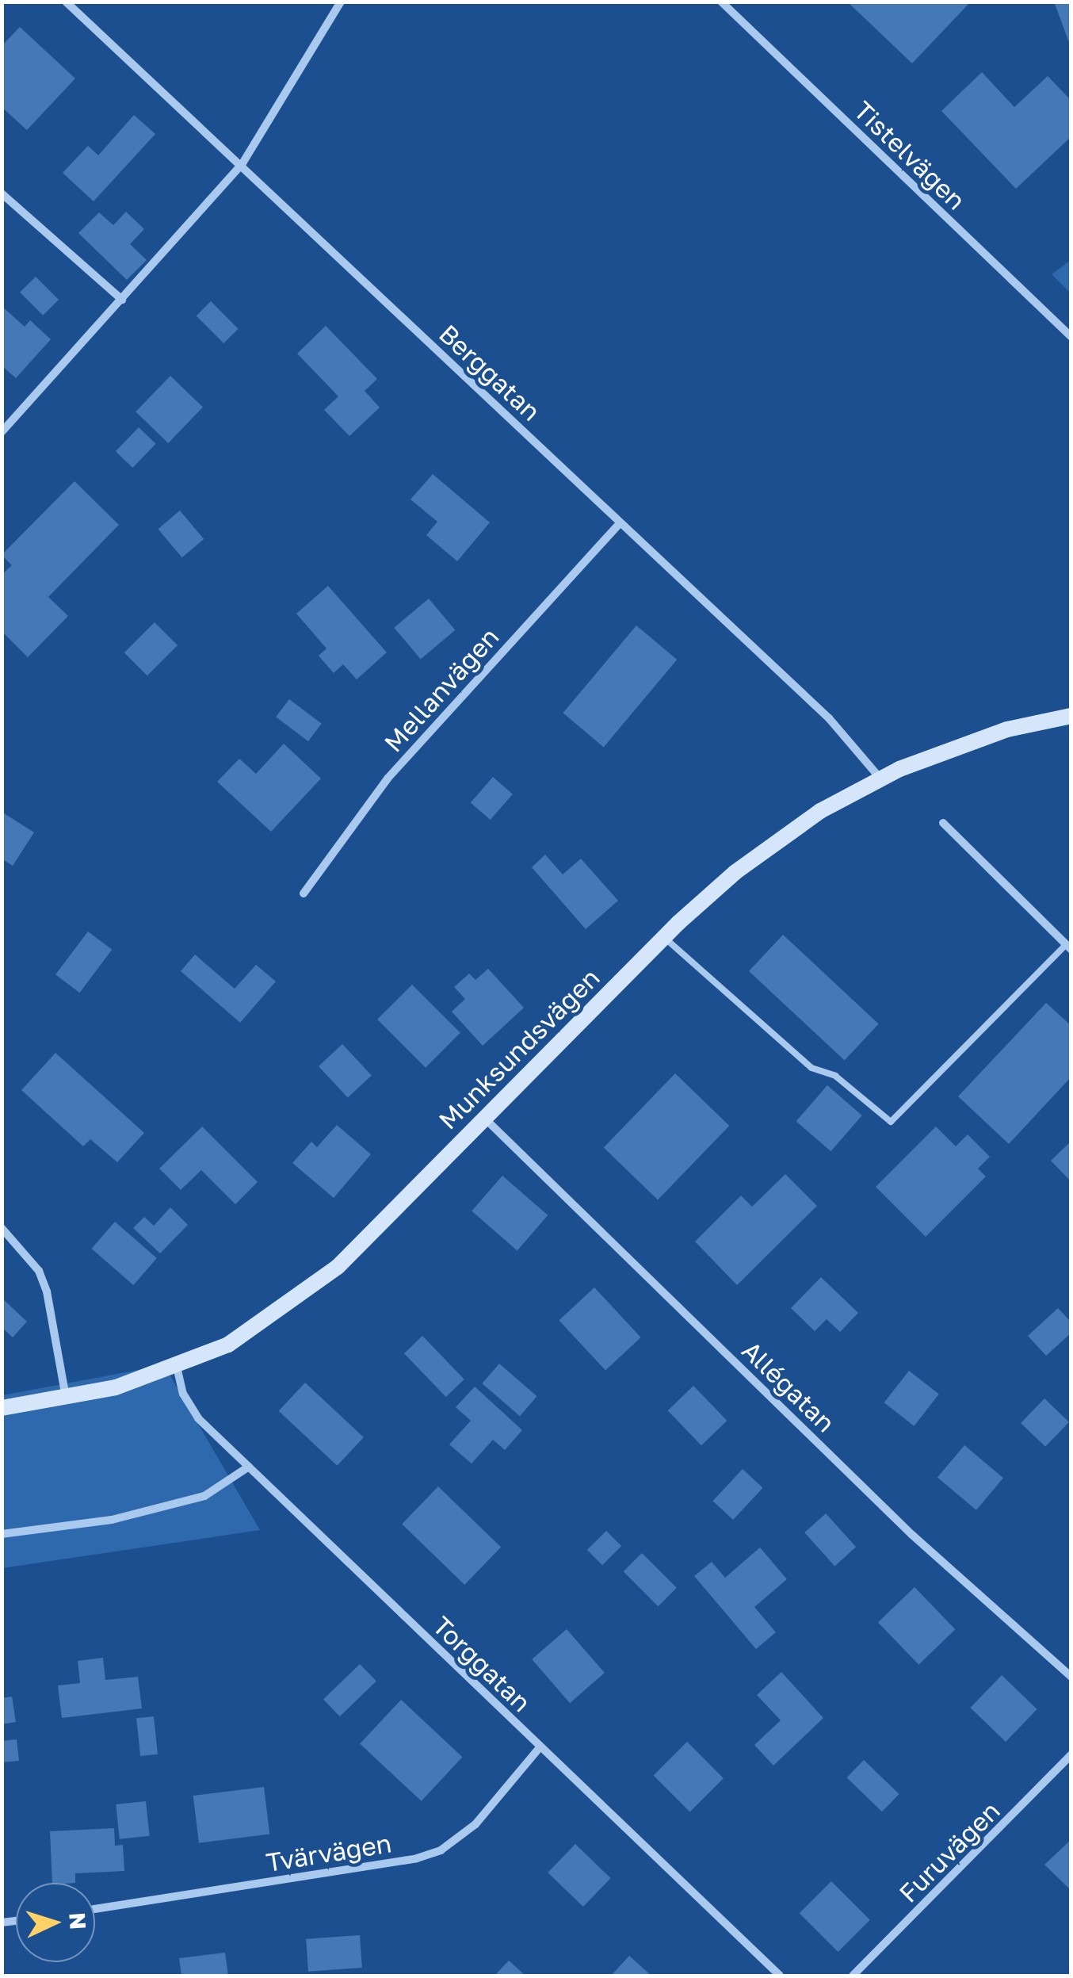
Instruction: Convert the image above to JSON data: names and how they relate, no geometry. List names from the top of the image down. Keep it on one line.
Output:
{"streets":{"street":["Tistelvägen","Berggatan","Mellanvägen","Munksundsvägen","Allégatan","Torggatan","Furuvägen","Tvärvägen"]},"crossings":[["Berggatan","Mellanvägen"],["Berggatan","Munksundsvägen"],["Munksundsvägen","Allégatan"],["Munksundsvägen","Torggatan"],["Torggatan","Tvärvägen"]],"north":"right"}
